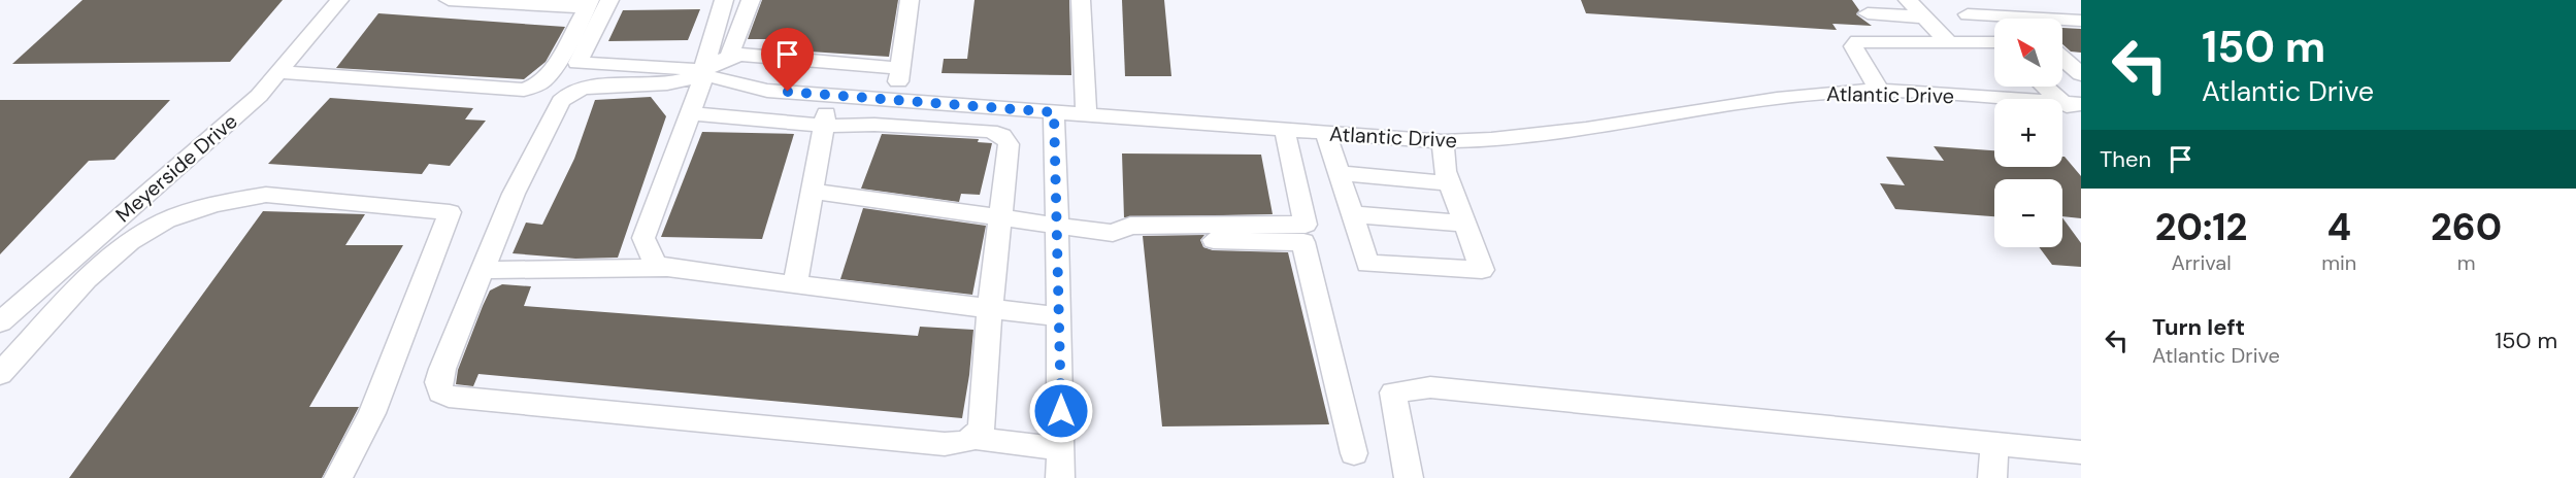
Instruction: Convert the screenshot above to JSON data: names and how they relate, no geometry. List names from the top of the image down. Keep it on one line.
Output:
{"streets":{"street":["Atlantic Drive","Meyerside Drive"]},"north":"top left","page":{"turn":["150 m","Atlantic Drive"],"map_buttons":["+","−"],"then":"Then","eta":["20:12","Arrival","4","min","260","m"],"list":[{"name":"Turn left","note":"Atlantic Drive","value":"150 m"}]}}
